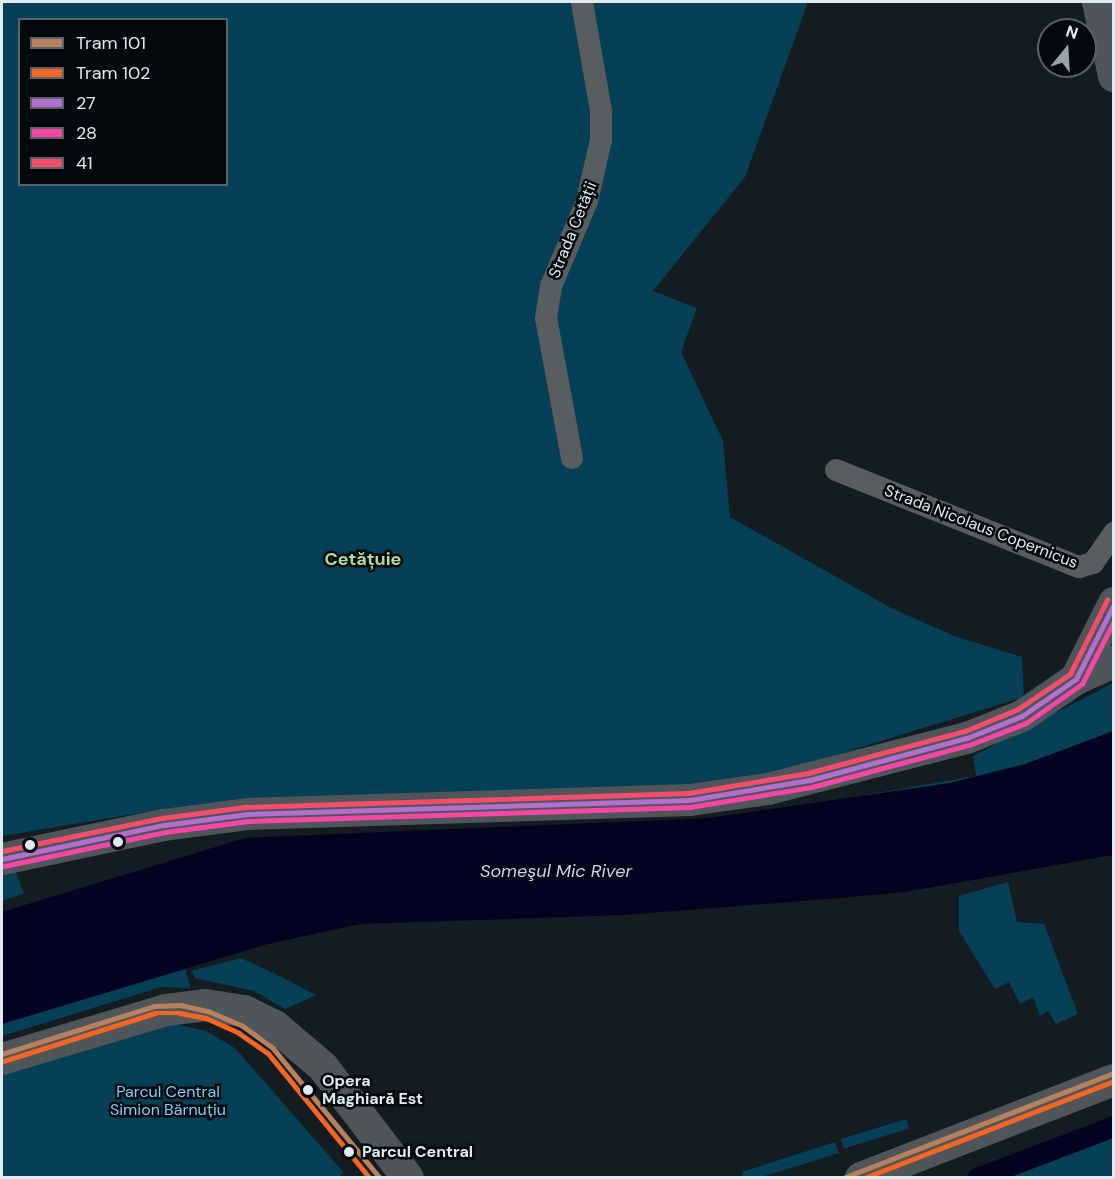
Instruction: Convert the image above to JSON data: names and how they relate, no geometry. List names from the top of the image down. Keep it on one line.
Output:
{"streets":{"street":["Strada Cetății","Strada Nicolaus Copernicus"]},"districts":["Cetățuie"],"water":["Someşul Mic River"],"parks":["Parcul Central Simion Bărnuțiu"],"places":["Opera Maghiară Est","Parcul Central"],"lines":["transit line 41","transit line 27","transit line 28","tram line 101","tram line 102"],"legend":["Tram 101","Tram 102","27","28","41"],"north":"top"}
